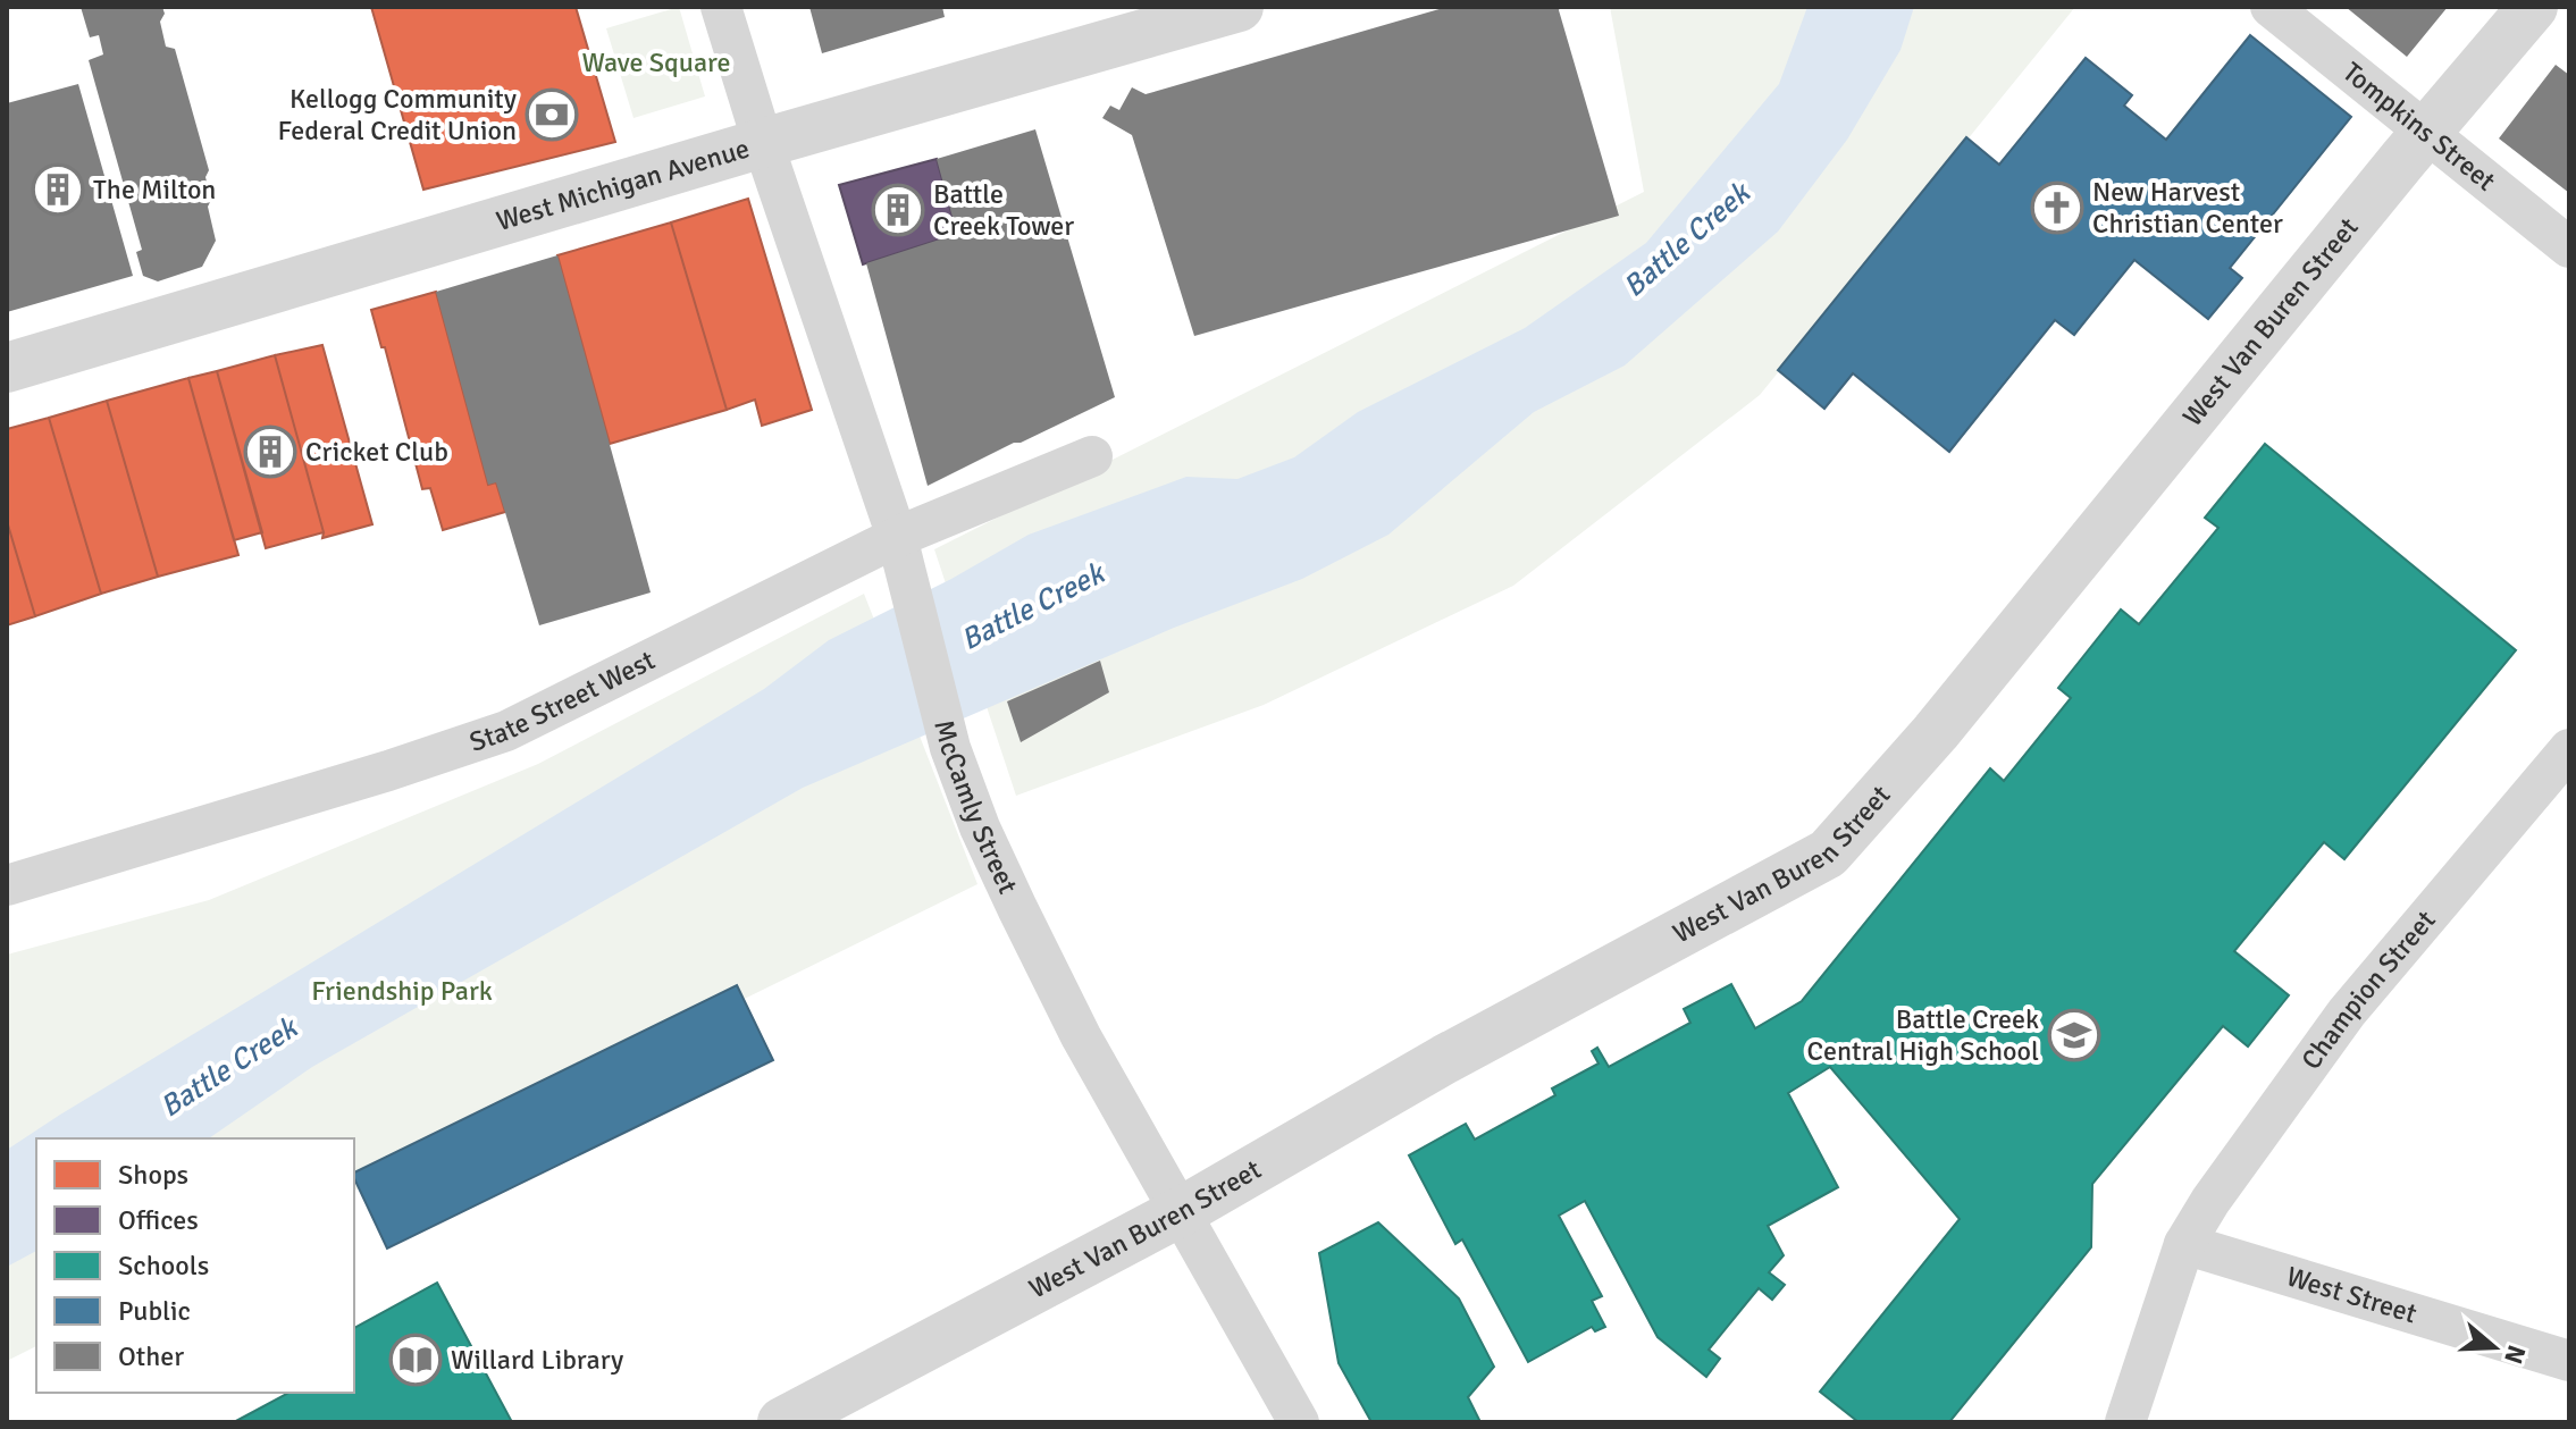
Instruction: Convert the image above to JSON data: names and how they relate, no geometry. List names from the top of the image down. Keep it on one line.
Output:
{"streets":{"street":["Tompkins Street","West Michigan Avenue","West Van Buren Street","State Street West","McCamly Street","Champion Street","West Street"]},"crossings":[["Tompkins Street","West Van Buren Street"],["West Michigan Avenue","McCamly Street"],["West Van Buren Street","McCamly Street"],["State Street West","McCamly Street"],["Champion Street","West Street"]],"water":["Battle Creek"],"parks":["Wave Square","Friendship Park"],"places":{"bank":["Kellogg Community Federal Credit Union"],"building":["The Milton","Battle Creek Tower","Cricket Club"],"church":["New Harvest Christian Center"],"school or university":["Battle Creek Central High School"],"library":["Willard Library"]},"legend":["Shops","Offices","Schools","Public","Other"],"north":"right"}
